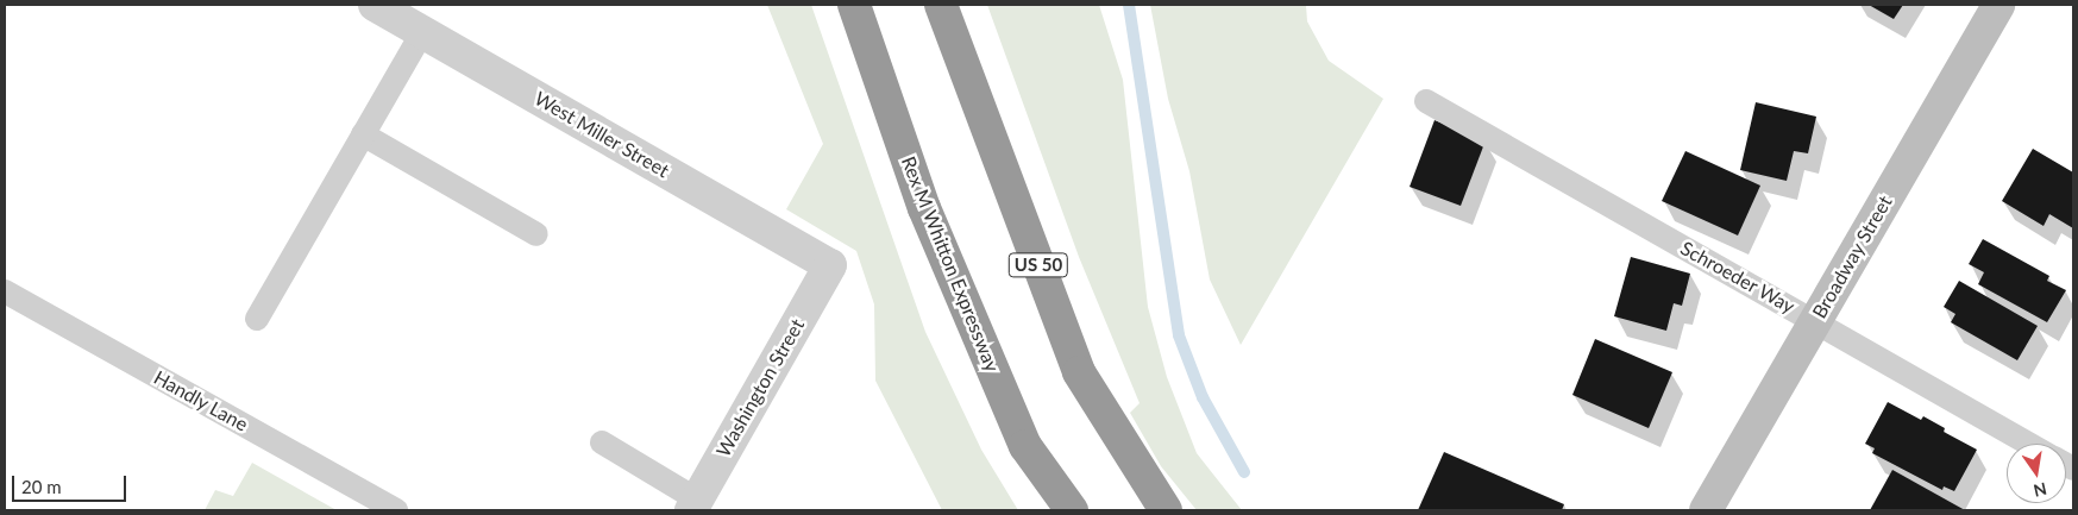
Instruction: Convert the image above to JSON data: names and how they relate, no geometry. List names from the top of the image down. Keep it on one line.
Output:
{"streets":{"highway":["Rex M Whitton Expressway","US 50"],"street":["West Miller Street","Broadway Street","Washington Street"],"lane":["Schroeder Way","Handly Lane"]},"crossings":[["West Miller Street","Washington Street"],["Broadway Street","Schroeder Way"]],"scale_bar":"20 m","north":"bottom"}
